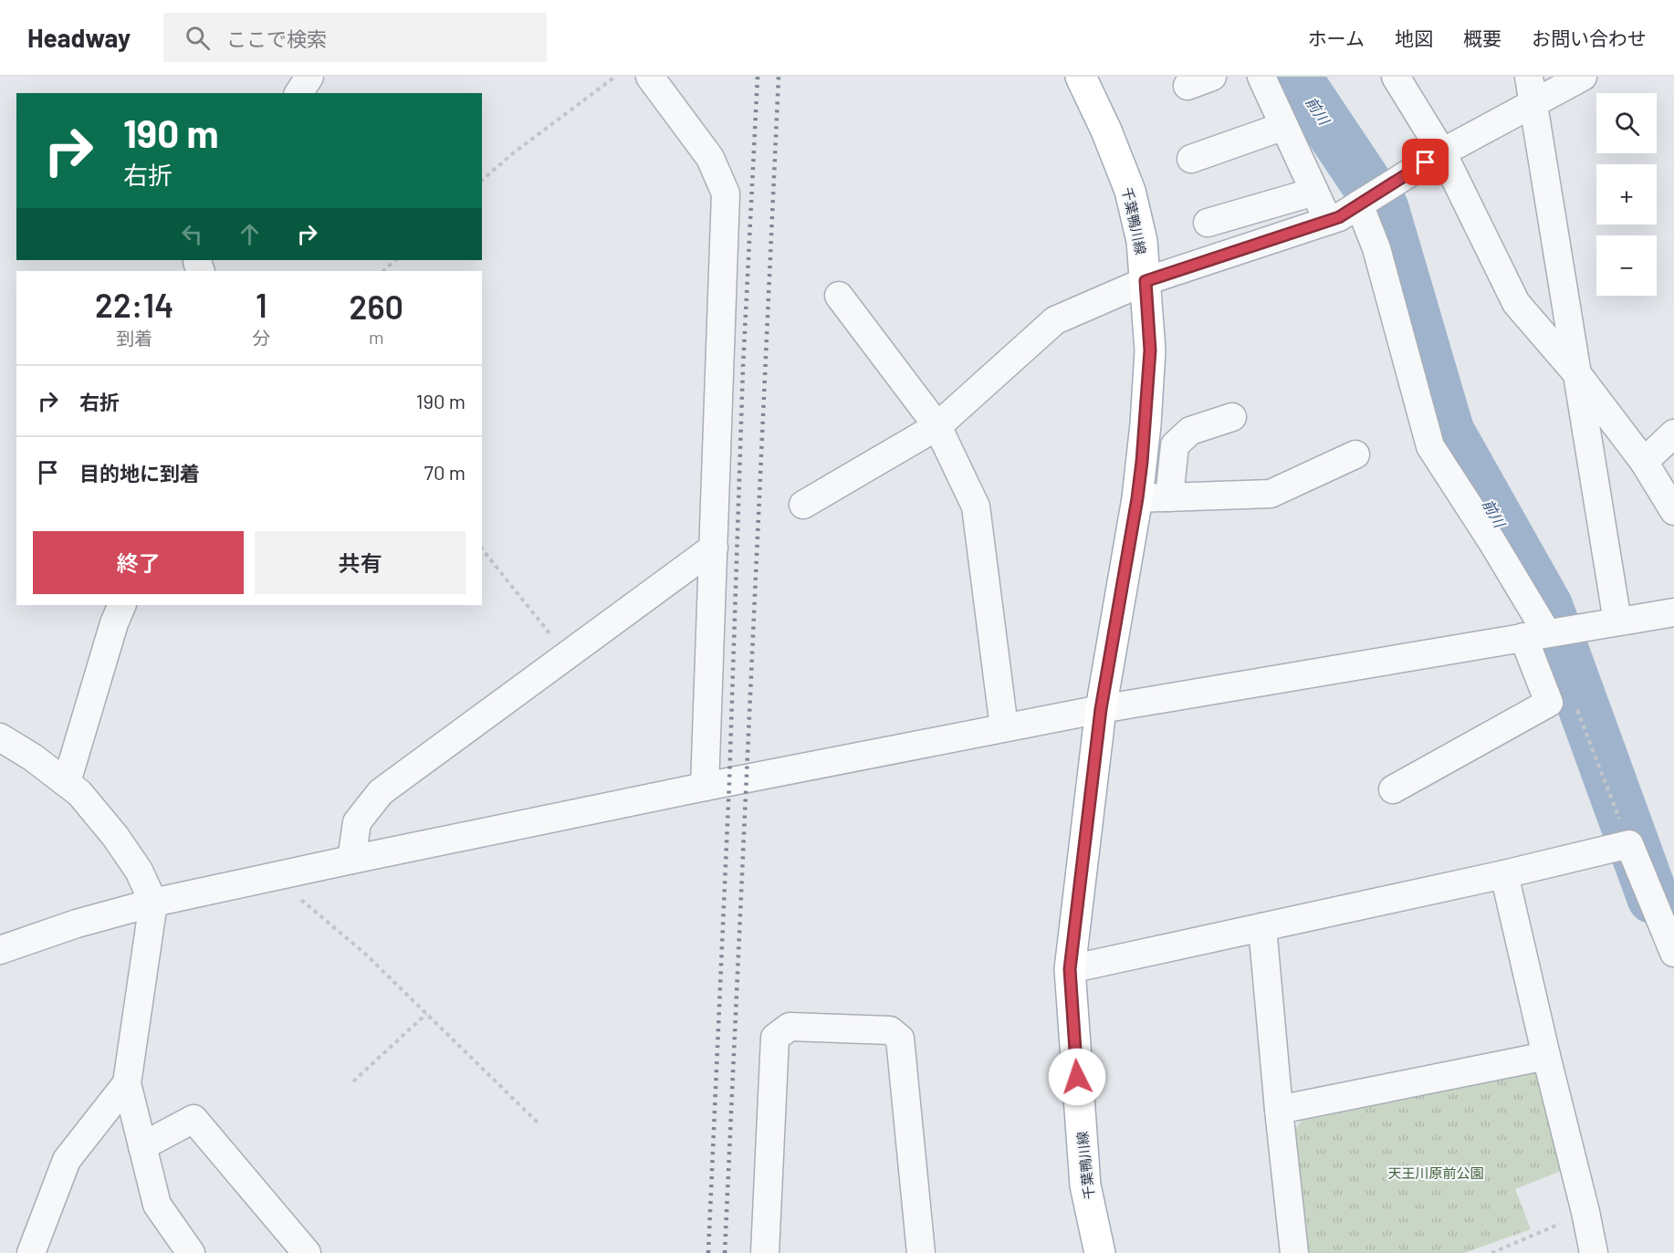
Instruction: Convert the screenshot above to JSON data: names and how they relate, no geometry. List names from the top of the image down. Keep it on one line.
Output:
{"streets":{"main road":["千葉鴨川線"]},"water":["前川"],"parks":["天王川原前公園"],"page":{"header":"Headway","search":"ここで検索","nav":["ホーム","地図","概要","お問い合わせ"],"map_buttons":["+","−"],"turn":["190 m","右折"],"eta":["22:14","到着","1","分","260","m"],"list":[{"name":"右折","value":"190 m"},{"name":"目的地に到着","value":"70 m"}],"buttons":["終了","共有"]}}
